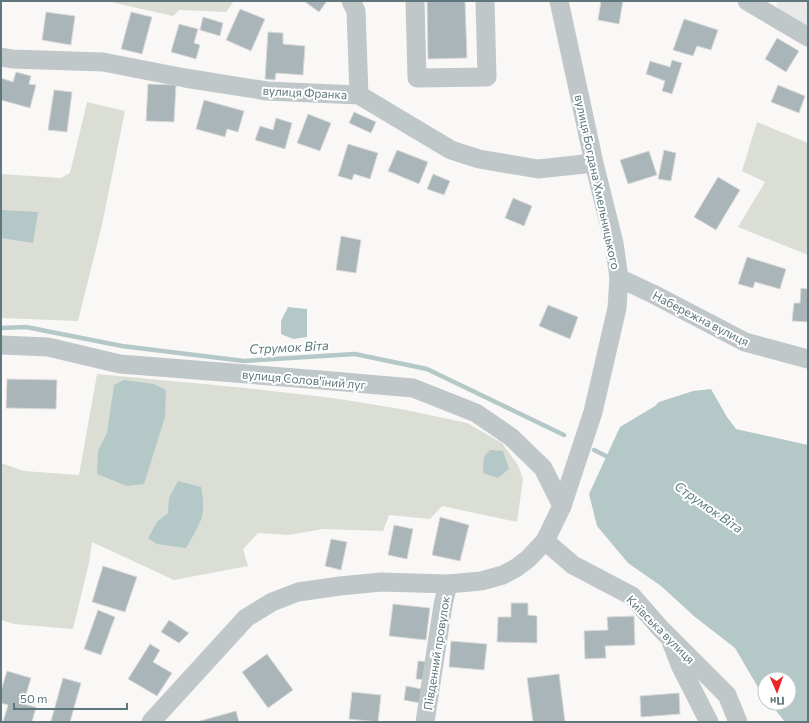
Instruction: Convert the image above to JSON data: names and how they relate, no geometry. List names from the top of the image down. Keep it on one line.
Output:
{"streets":{"street":["вулиця Франка","вулиця Богдана Хмельницького","Набережна вулиця","вулиця Солов'їний луг","Київська вулиця","Південний провулок"]},"crossings":[["вулиця Франка","вулиця Богдана Хмельницького"],["вулиця Богдана Хмельницького","Набережна вулиця"],["вулиця Богдана Хмельницького","вулиця Солов'їний луг"],["вулиця Богдана Хмельницького","Київська вулиця"],["вулиця Богдана Хмельницького","Південний провулок"]],"water":["Струмок Віта"],"scale_bar":"50 m","north":"bottom"}
